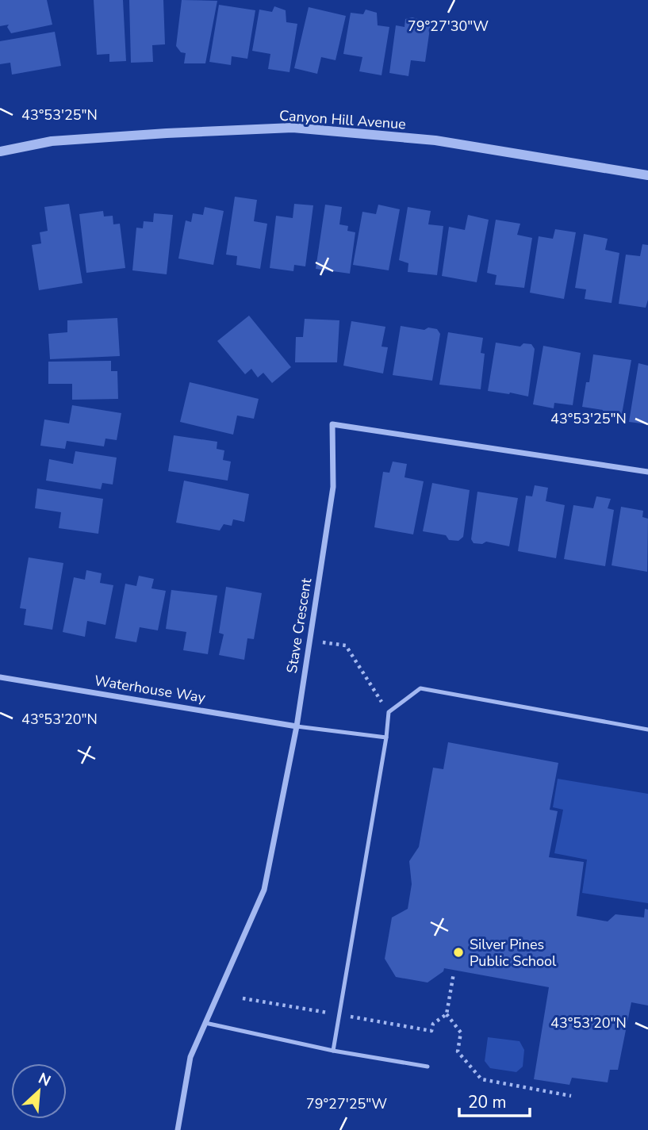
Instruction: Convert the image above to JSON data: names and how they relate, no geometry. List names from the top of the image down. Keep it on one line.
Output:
{"streets":{"street":["Canyon Hill Avenue","Stave Crescent","Waterhouse Way"]},"crossings":[["Stave Crescent","Waterhouse Way"]],"places":["Silver Pines Public School"],"scale_bar":"20 m","north":"top right","coordinates":["79°27'30\"W","43°53'25\"N","43°53'20\"N","79°27'25\"W"]}
